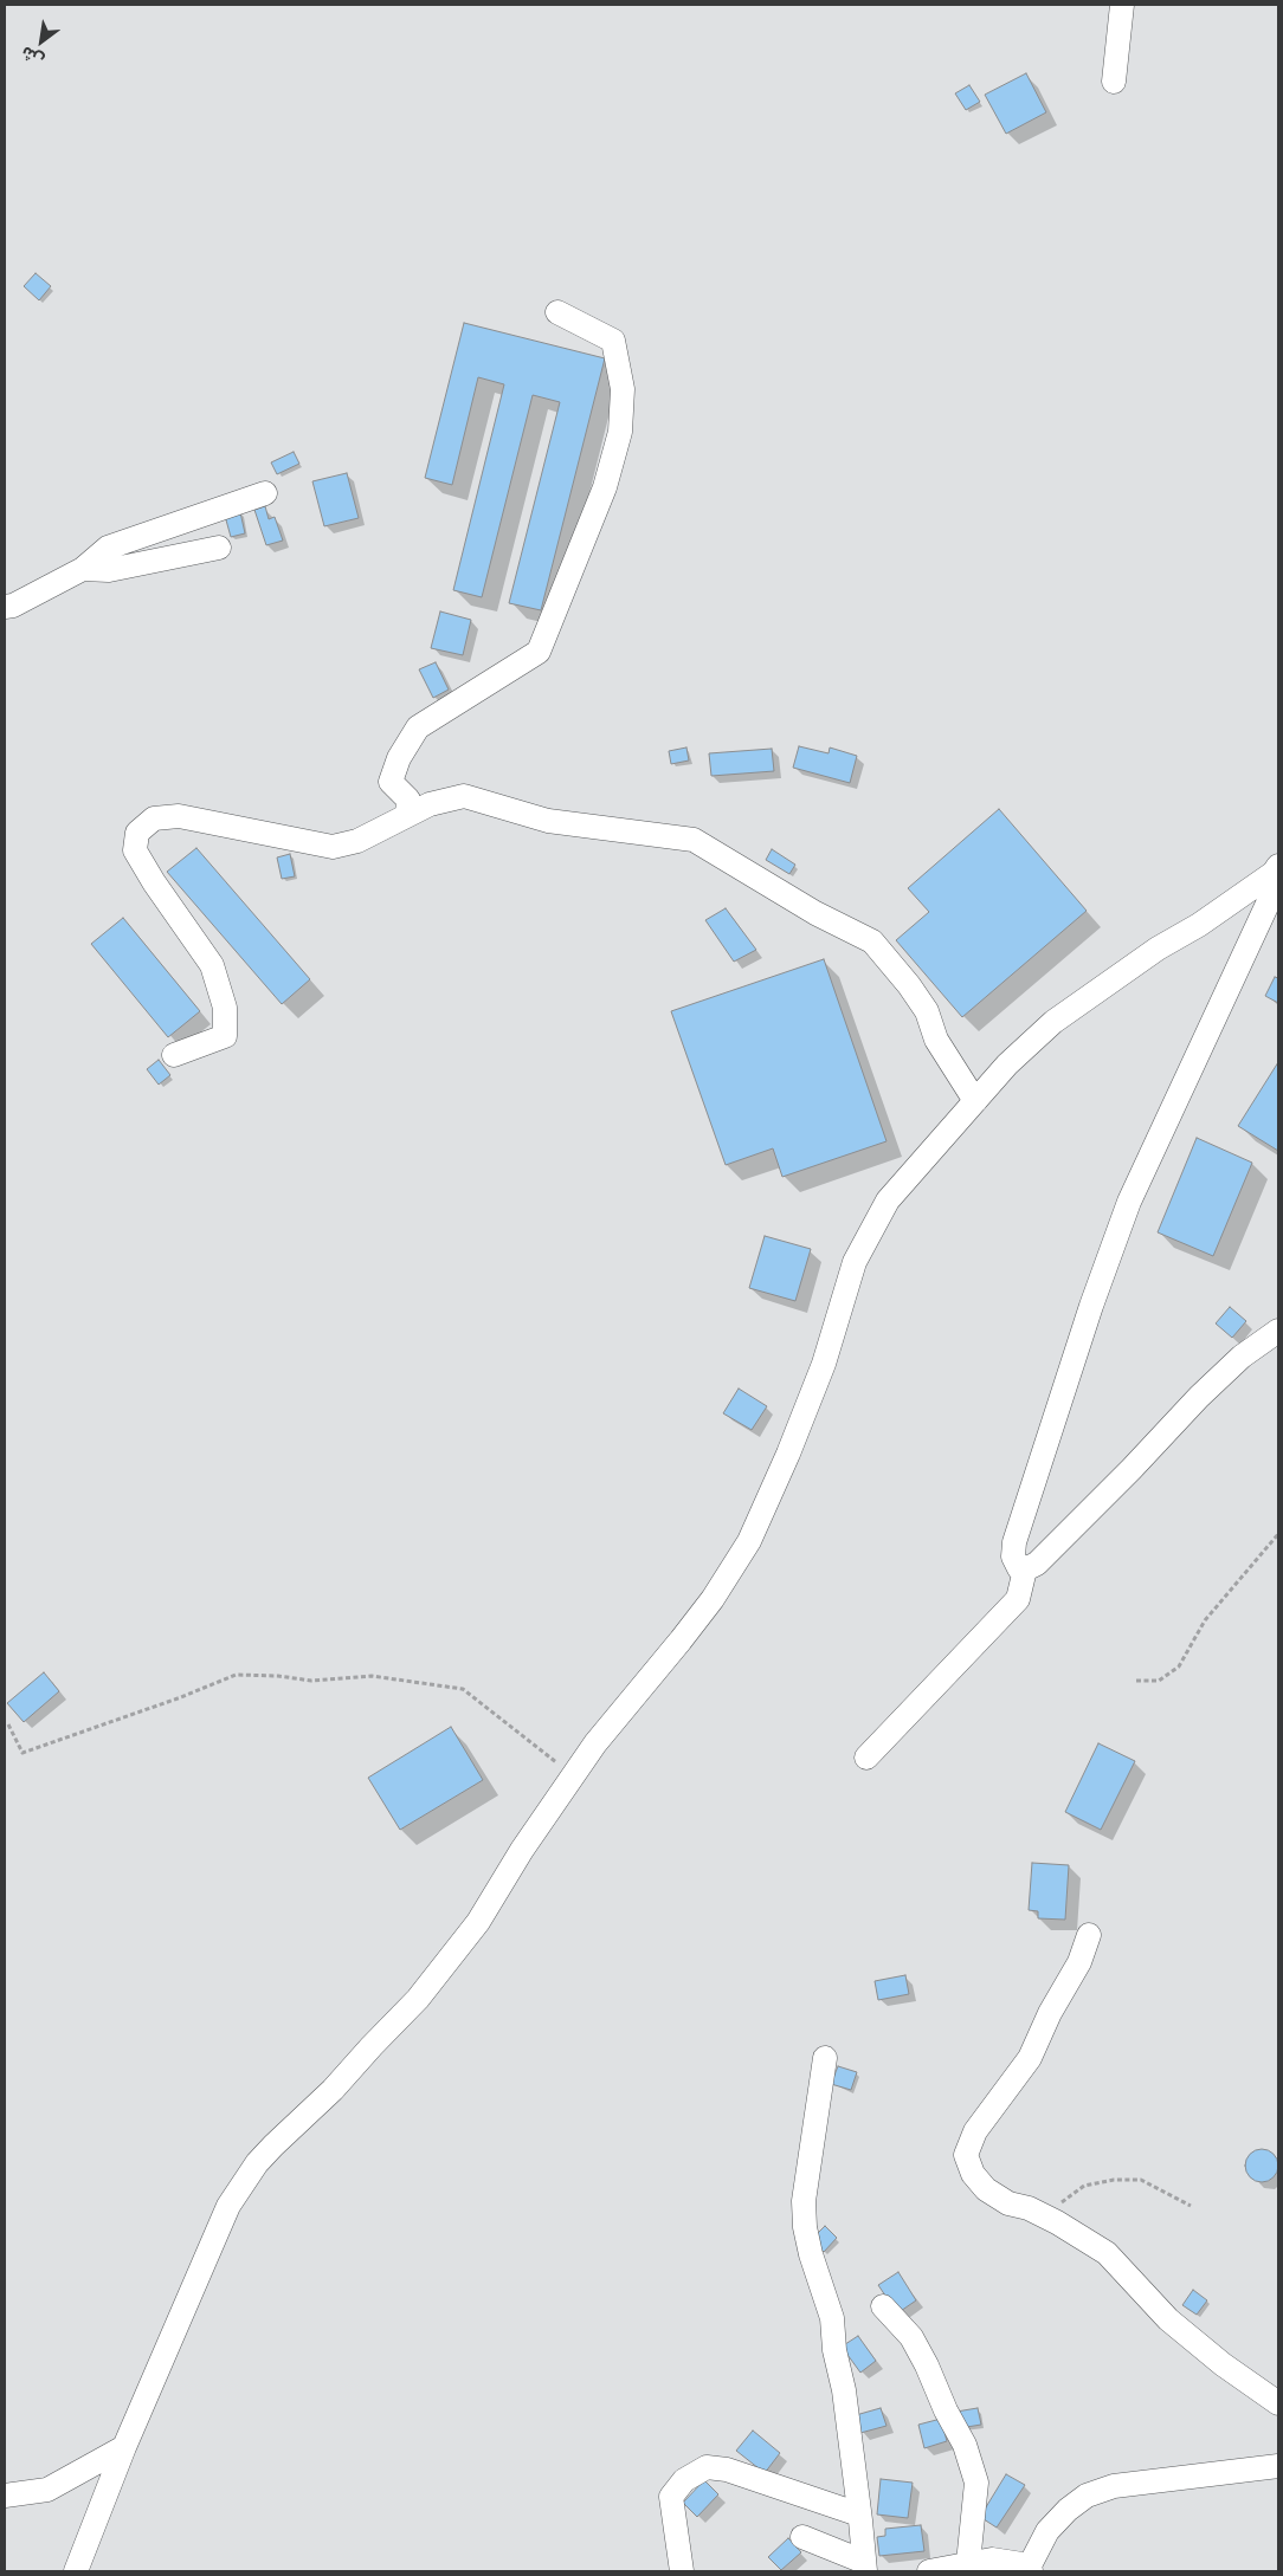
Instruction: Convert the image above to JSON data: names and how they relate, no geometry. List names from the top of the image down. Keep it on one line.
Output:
{"north":"bottom left"}
